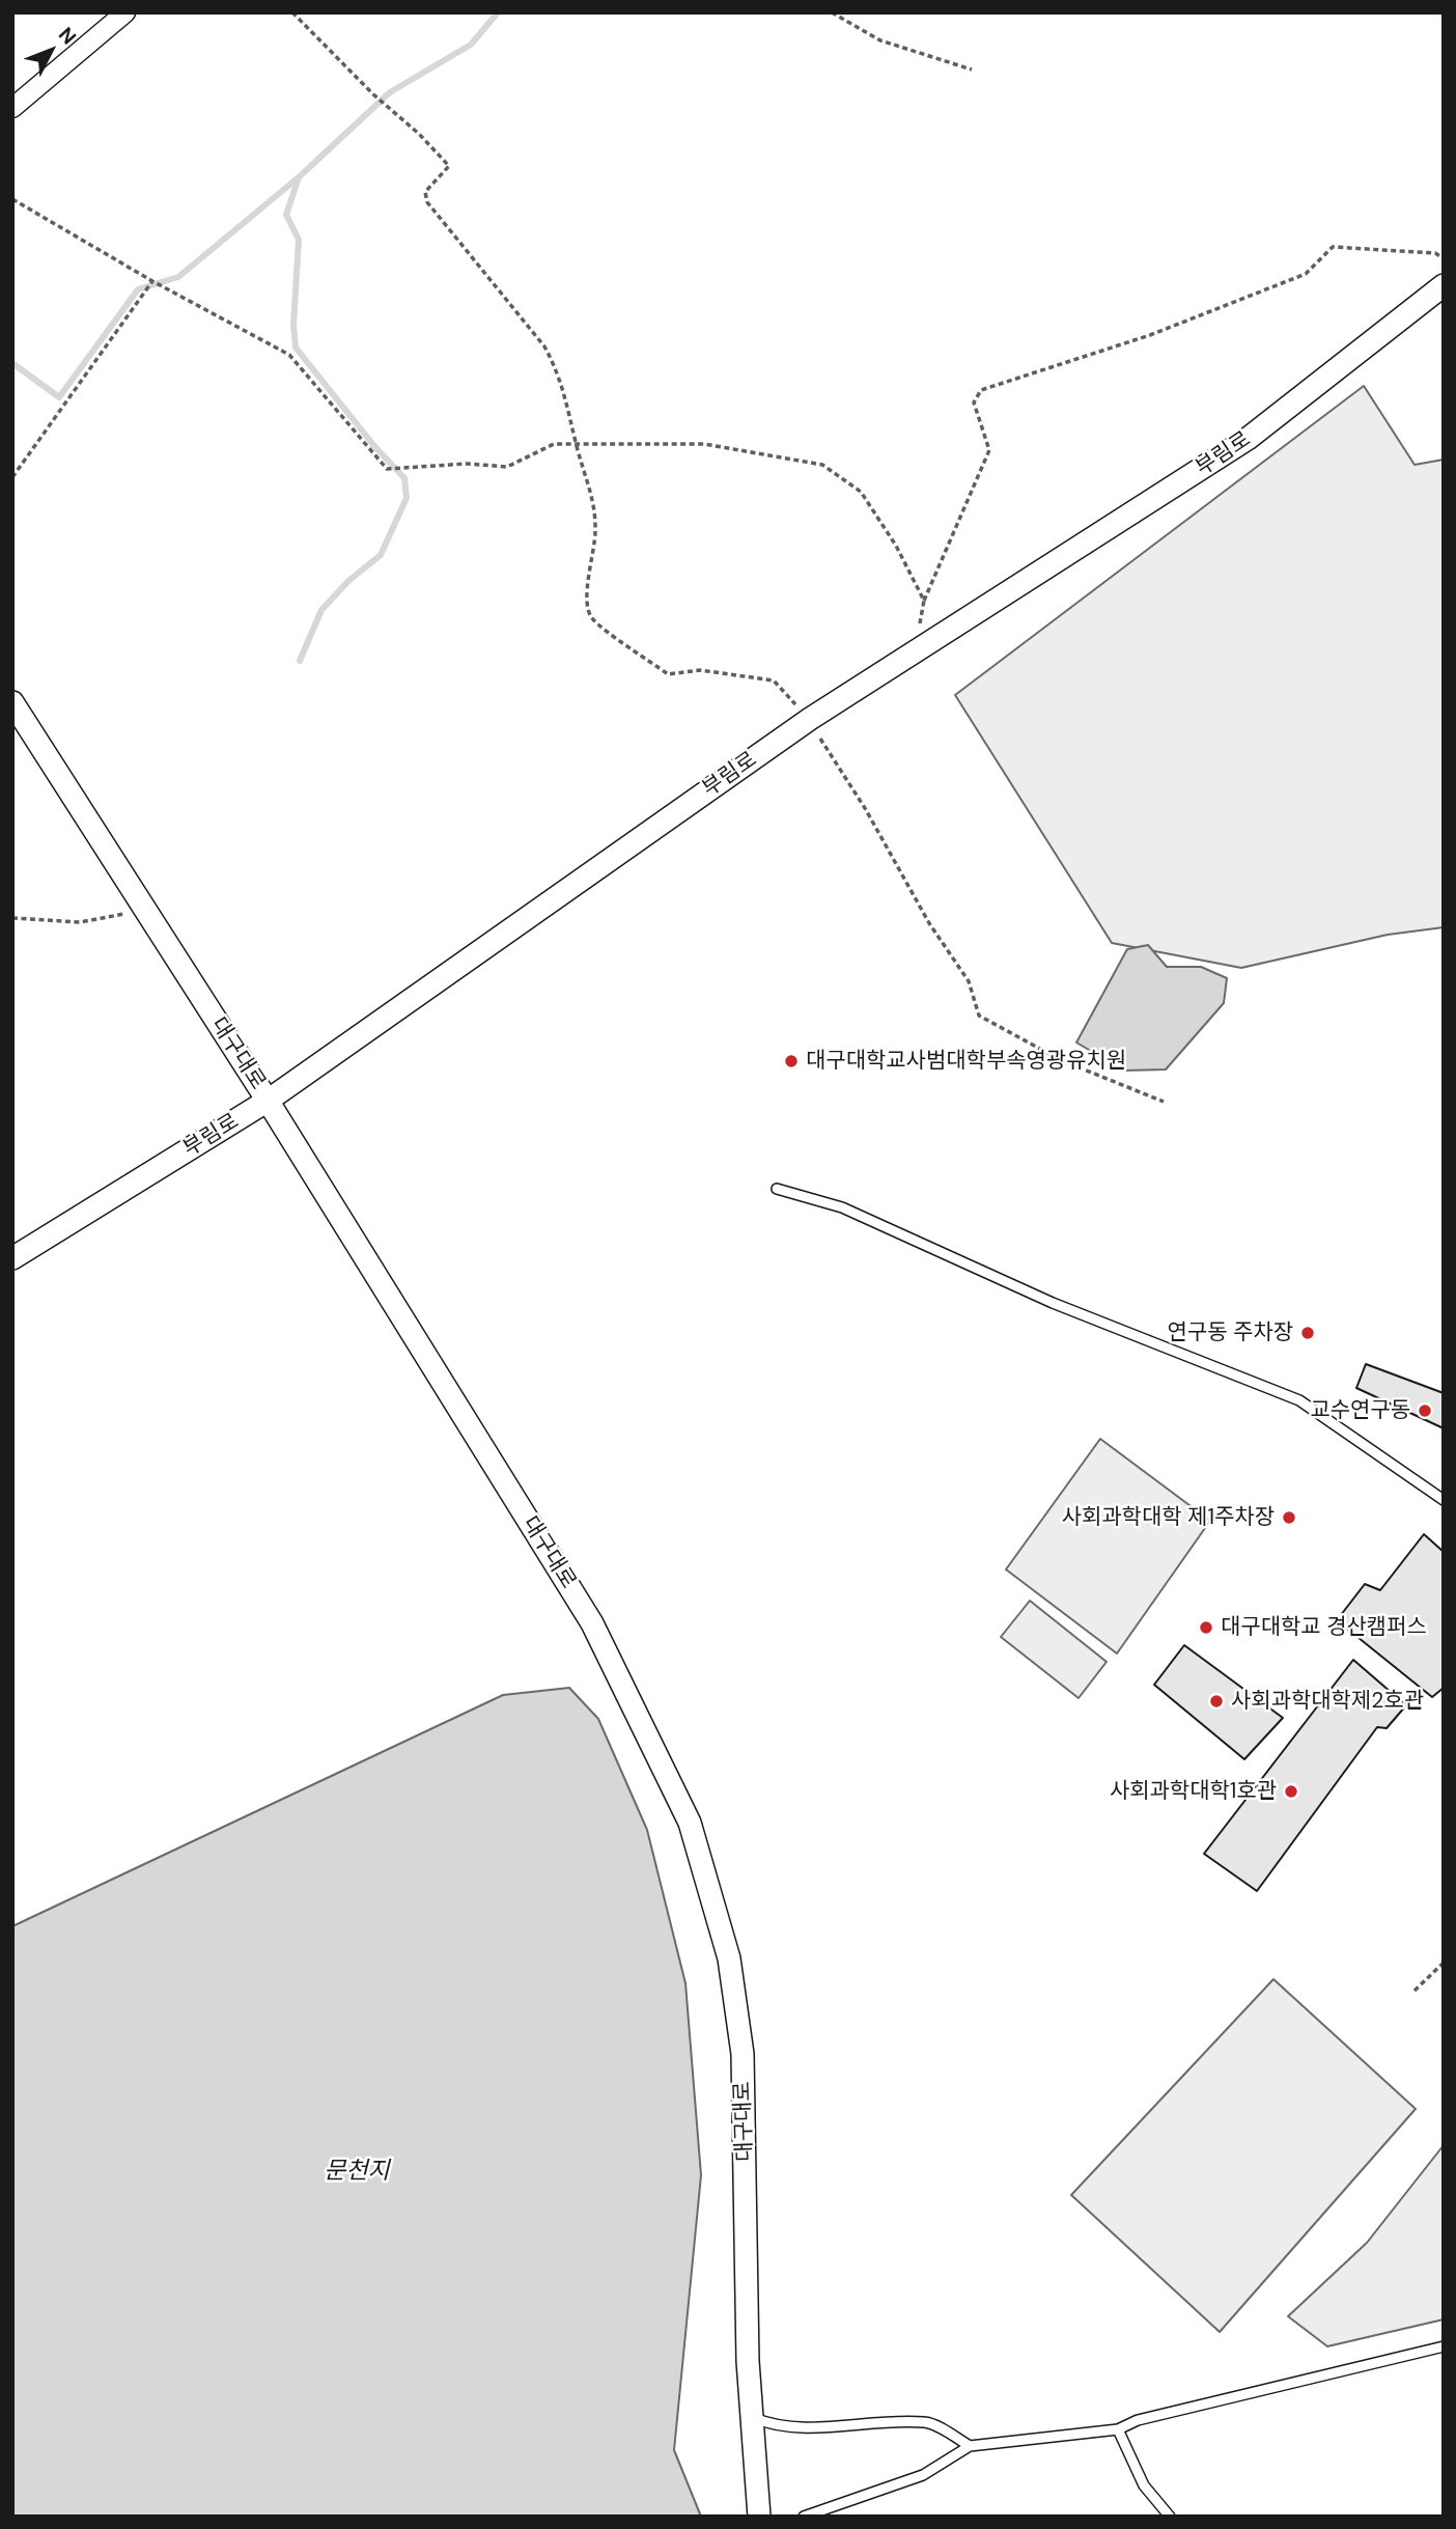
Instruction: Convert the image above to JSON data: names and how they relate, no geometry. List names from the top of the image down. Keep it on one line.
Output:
{"streets":{"street":["부림로","대구대로"]},"crossings":[["부림로","대구대로"]],"water":["문천지"],"places":["대구대학교사범대학부속영광유치원","연구동 주차장","교수연구동","사회과학대학 제1주차장","대구대학교 경산캠퍼스","사회과학대학제2호관","사회과학대학1호관"],"north":"top right"}
